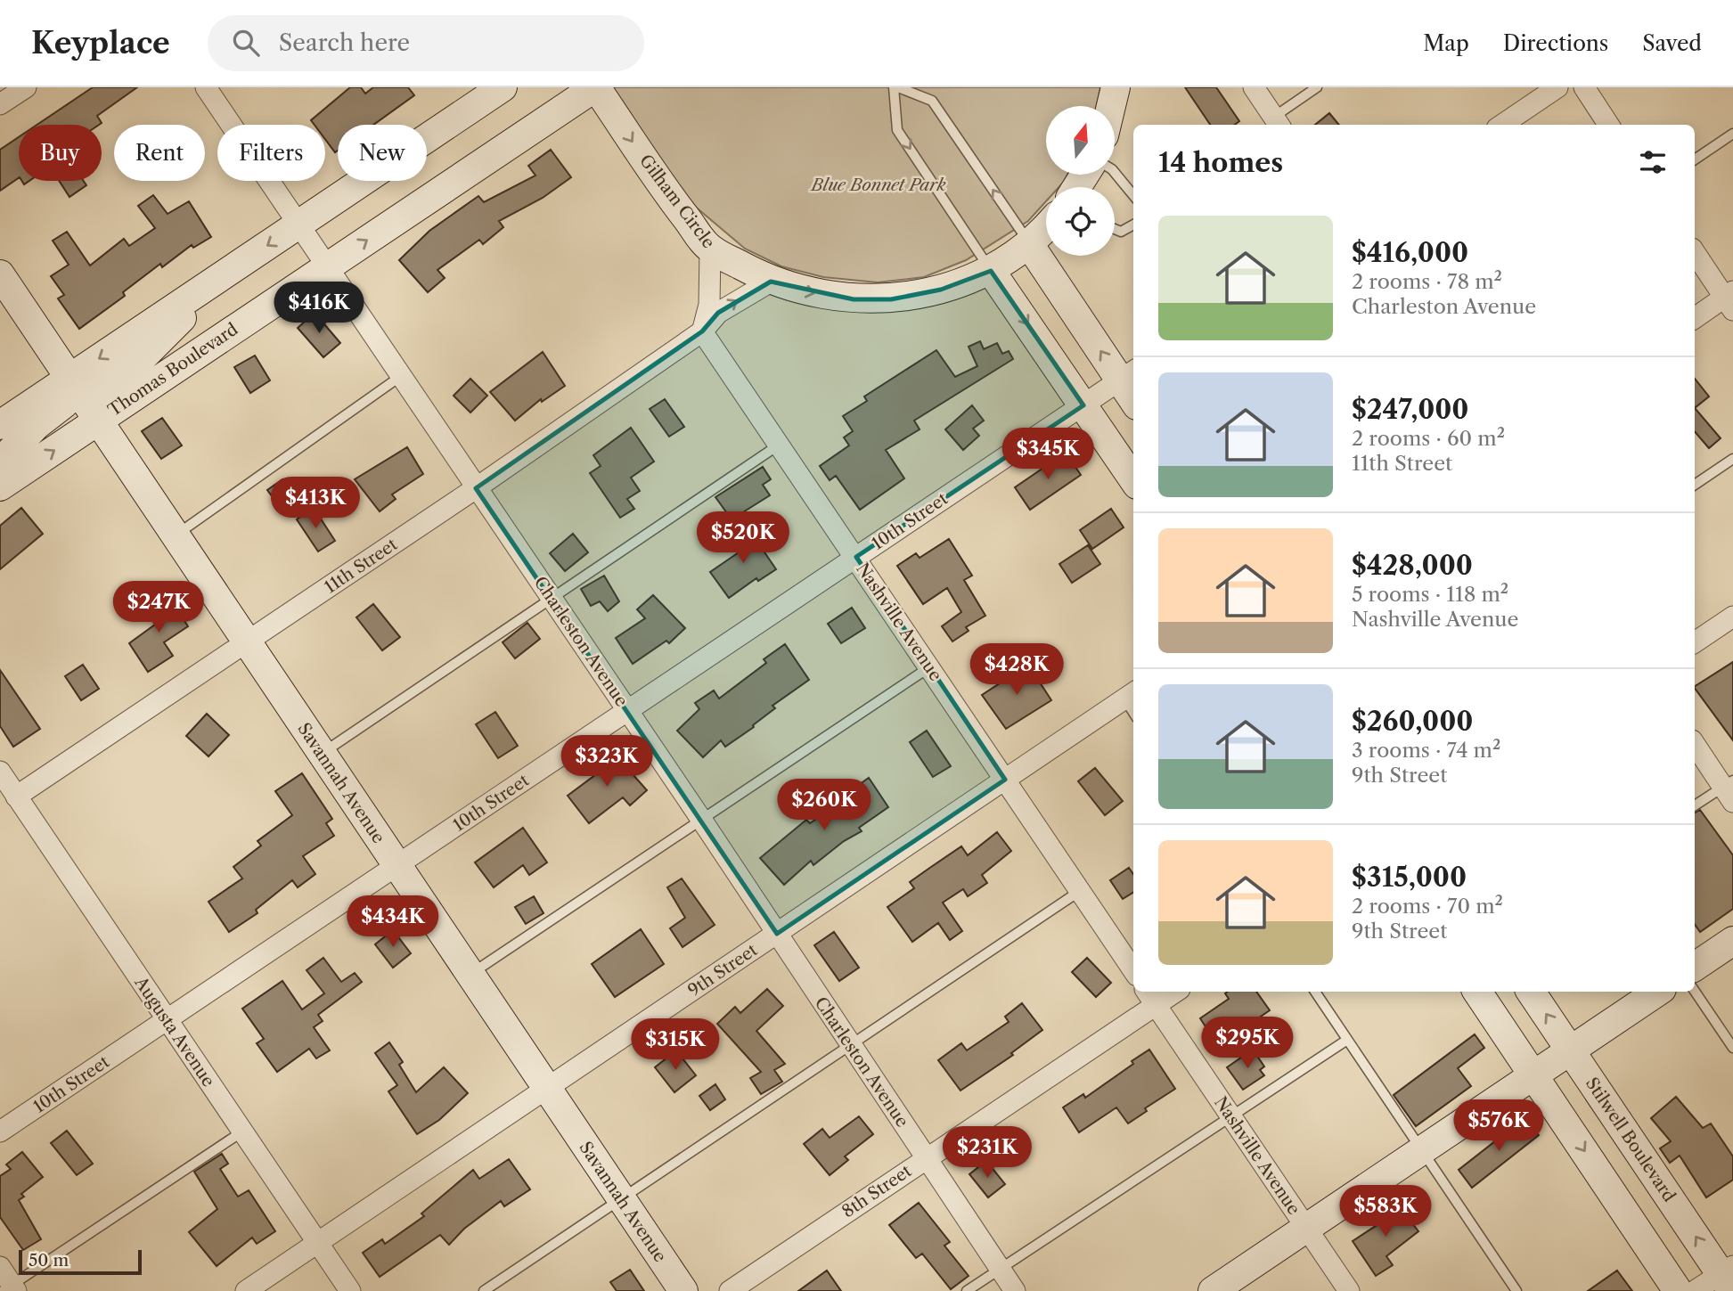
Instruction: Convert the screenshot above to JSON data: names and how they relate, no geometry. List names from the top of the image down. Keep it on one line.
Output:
{"streets":{"main road":["Gilham Circle","Thomas Boulevard","Savannah Avenue","Stilwell Boulevard"],"street":["10th Street","11th Street","Nashville Avenue","Charleston Avenue","9th Street","Augusta Avenue","8th Street"]},"crossings":[["Gilham Circle","Thomas Boulevard"],["Gilham Circle","11th Street"],["Thomas Boulevard","Charleston Avenue"],["Thomas Boulevard","Savannah Avenue"],["10th Street","Nashville Avenue"],["10th Street","Charleston Avenue"],["10th Street","Savannah Avenue"],["10th Street","Augusta Avenue"],["11th Street","Nashville Avenue"],["11th Street","Charleston Avenue"],["11th Street","Savannah Avenue"],["11th Street","Augusta Avenue"],["Nashville Avenue","9th Street"],["Nashville Avenue","8th Street"],["Charleston Avenue","9th Street"],["Charleston Avenue","8th Street"],["Savannah Avenue","9th Street"],["9th Street","Augusta Avenue"]],"one_way":["Gilham Circle"],"parks":["Blue Bonnet Park"],"scale_bar":"50 m","north":"top","page":{"header":"Keyplace","search":"Search here","nav":["Map","Directions","Saved"],"chip":["Buy","Rent","Filters","New"],"heading":"14 homes","list":[{"name":"$416,000","note":"2 rooms · 78 m² · Charleston Avenue"},{"name":"$247,000","note":"2 rooms · 60 m² · 11th Street"},{"name":"$428,000","note":"5 rooms · 118 m² · Nashville Avenue"},{"name":"$260,000","note":"3 rooms · 74 m² · 9th Street"},{"name":"$315,000","note":"2 rooms · 70 m² · 9th Street"}],"price":["$416K","$345K","$413K","$520K","$247K","$428K","$323K","$260K","$434K","$295K","$315K","$576K","$231K","$583K"],"scale":"50 m"}}
